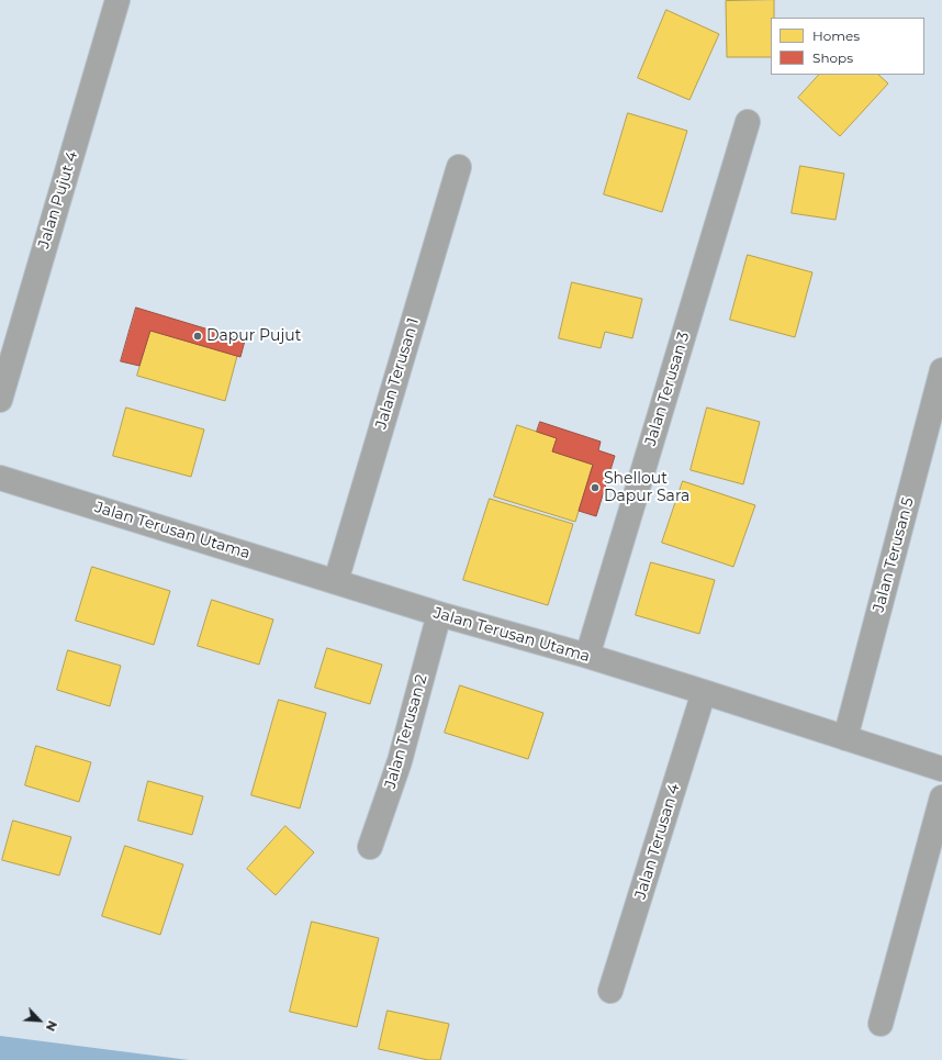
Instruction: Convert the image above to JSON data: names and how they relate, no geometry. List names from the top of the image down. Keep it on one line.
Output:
{"streets":{"street":["Jalan Pujut 4","Jalan Terusan 1","Jalan Terusan 3","Jalan Terusan Utama","Jalan Terusan 5","Jalan Terusan 2","Jalan Terusan 4"]},"crossings":[["Jalan Terusan 1","Jalan Terusan Utama"],["Jalan Terusan 3","Jalan Terusan Utama"],["Jalan Terusan Utama","Jalan Terusan 5"],["Jalan Terusan Utama","Jalan Terusan 2"],["Jalan Terusan Utama","Jalan Terusan 4"]],"places":["Dapur Pujut","Shellout Dapur Sara"],"legend":["Homes","Shops"],"north":"bottom right"}
